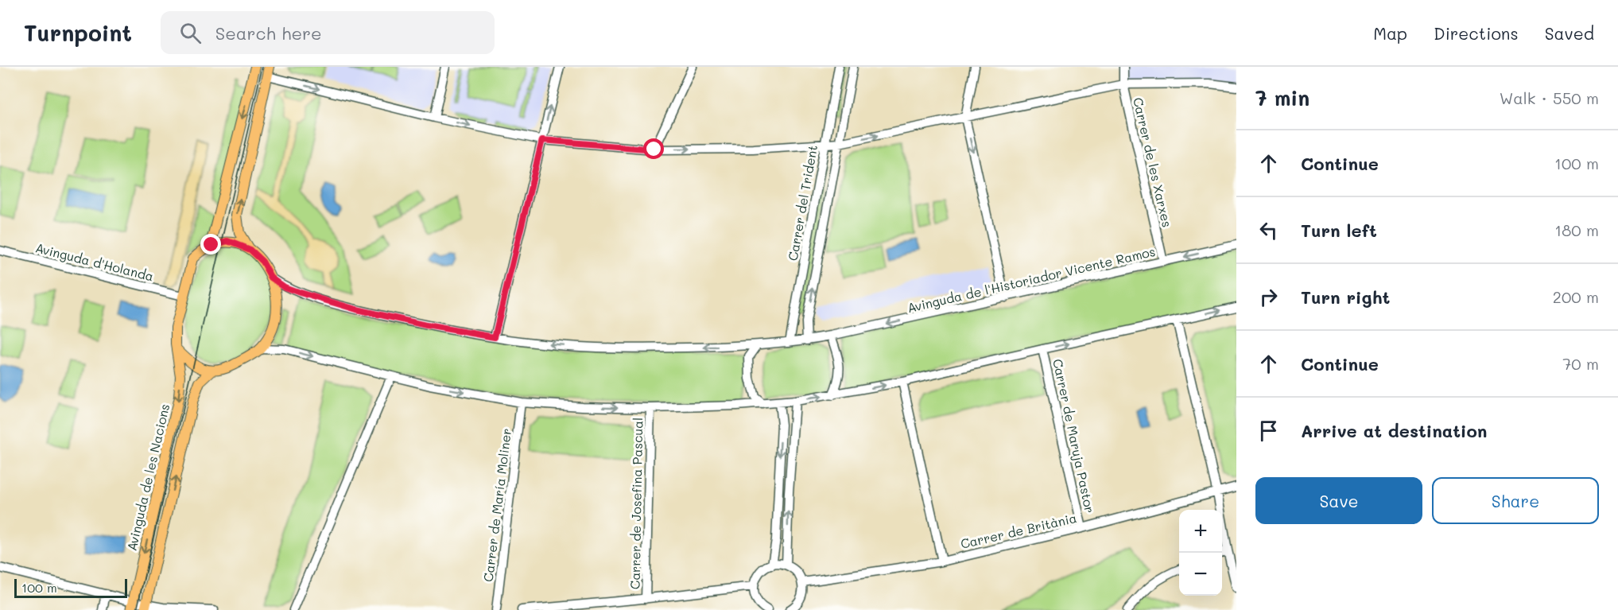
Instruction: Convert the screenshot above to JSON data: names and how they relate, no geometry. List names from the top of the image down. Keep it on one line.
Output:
{"streets":{"main road":["Avinguda de les Nacions"],"street":["Carrer de les Xarxes","Carrer del Trident","Avinguda d'Holanda","Avinguda de l'Historiador Vicente Ramos","Carrer de Maruja Pastor","Carrer de Josefina Pascual","Carrer de María Moliner","Carrer de Britània"]},"crossings":[["Carrer de les Xarxes","Avinguda de l'Historiador Vicente Ramos"],["Carrer del Trident","Avinguda de l'Historiador Vicente Ramos"],["Avinguda d'Holanda","Avinguda de l'Historiador Vicente Ramos"],["Avinguda d'Holanda","Avinguda de les Nacions"],["Avinguda de l'Historiador Vicente Ramos","Avinguda de les Nacions"],["Carrer de Maruja Pastor","Carrer de Britània"]],"scale_bar":"100 m","page":{"header":"Turnpoint","search":"Search here","nav":["Map","Directions","Saved"],"heading":["7 min","Walk · 550 m"],"list":[["Continue","100 m"],["Turn left","180 m"],["Turn right","200 m"],["Continue","70 m"],"Arrive at destination"],"buttons":["Save","Share"],"map_buttons":["+","−"],"scale":"100 m"}}
